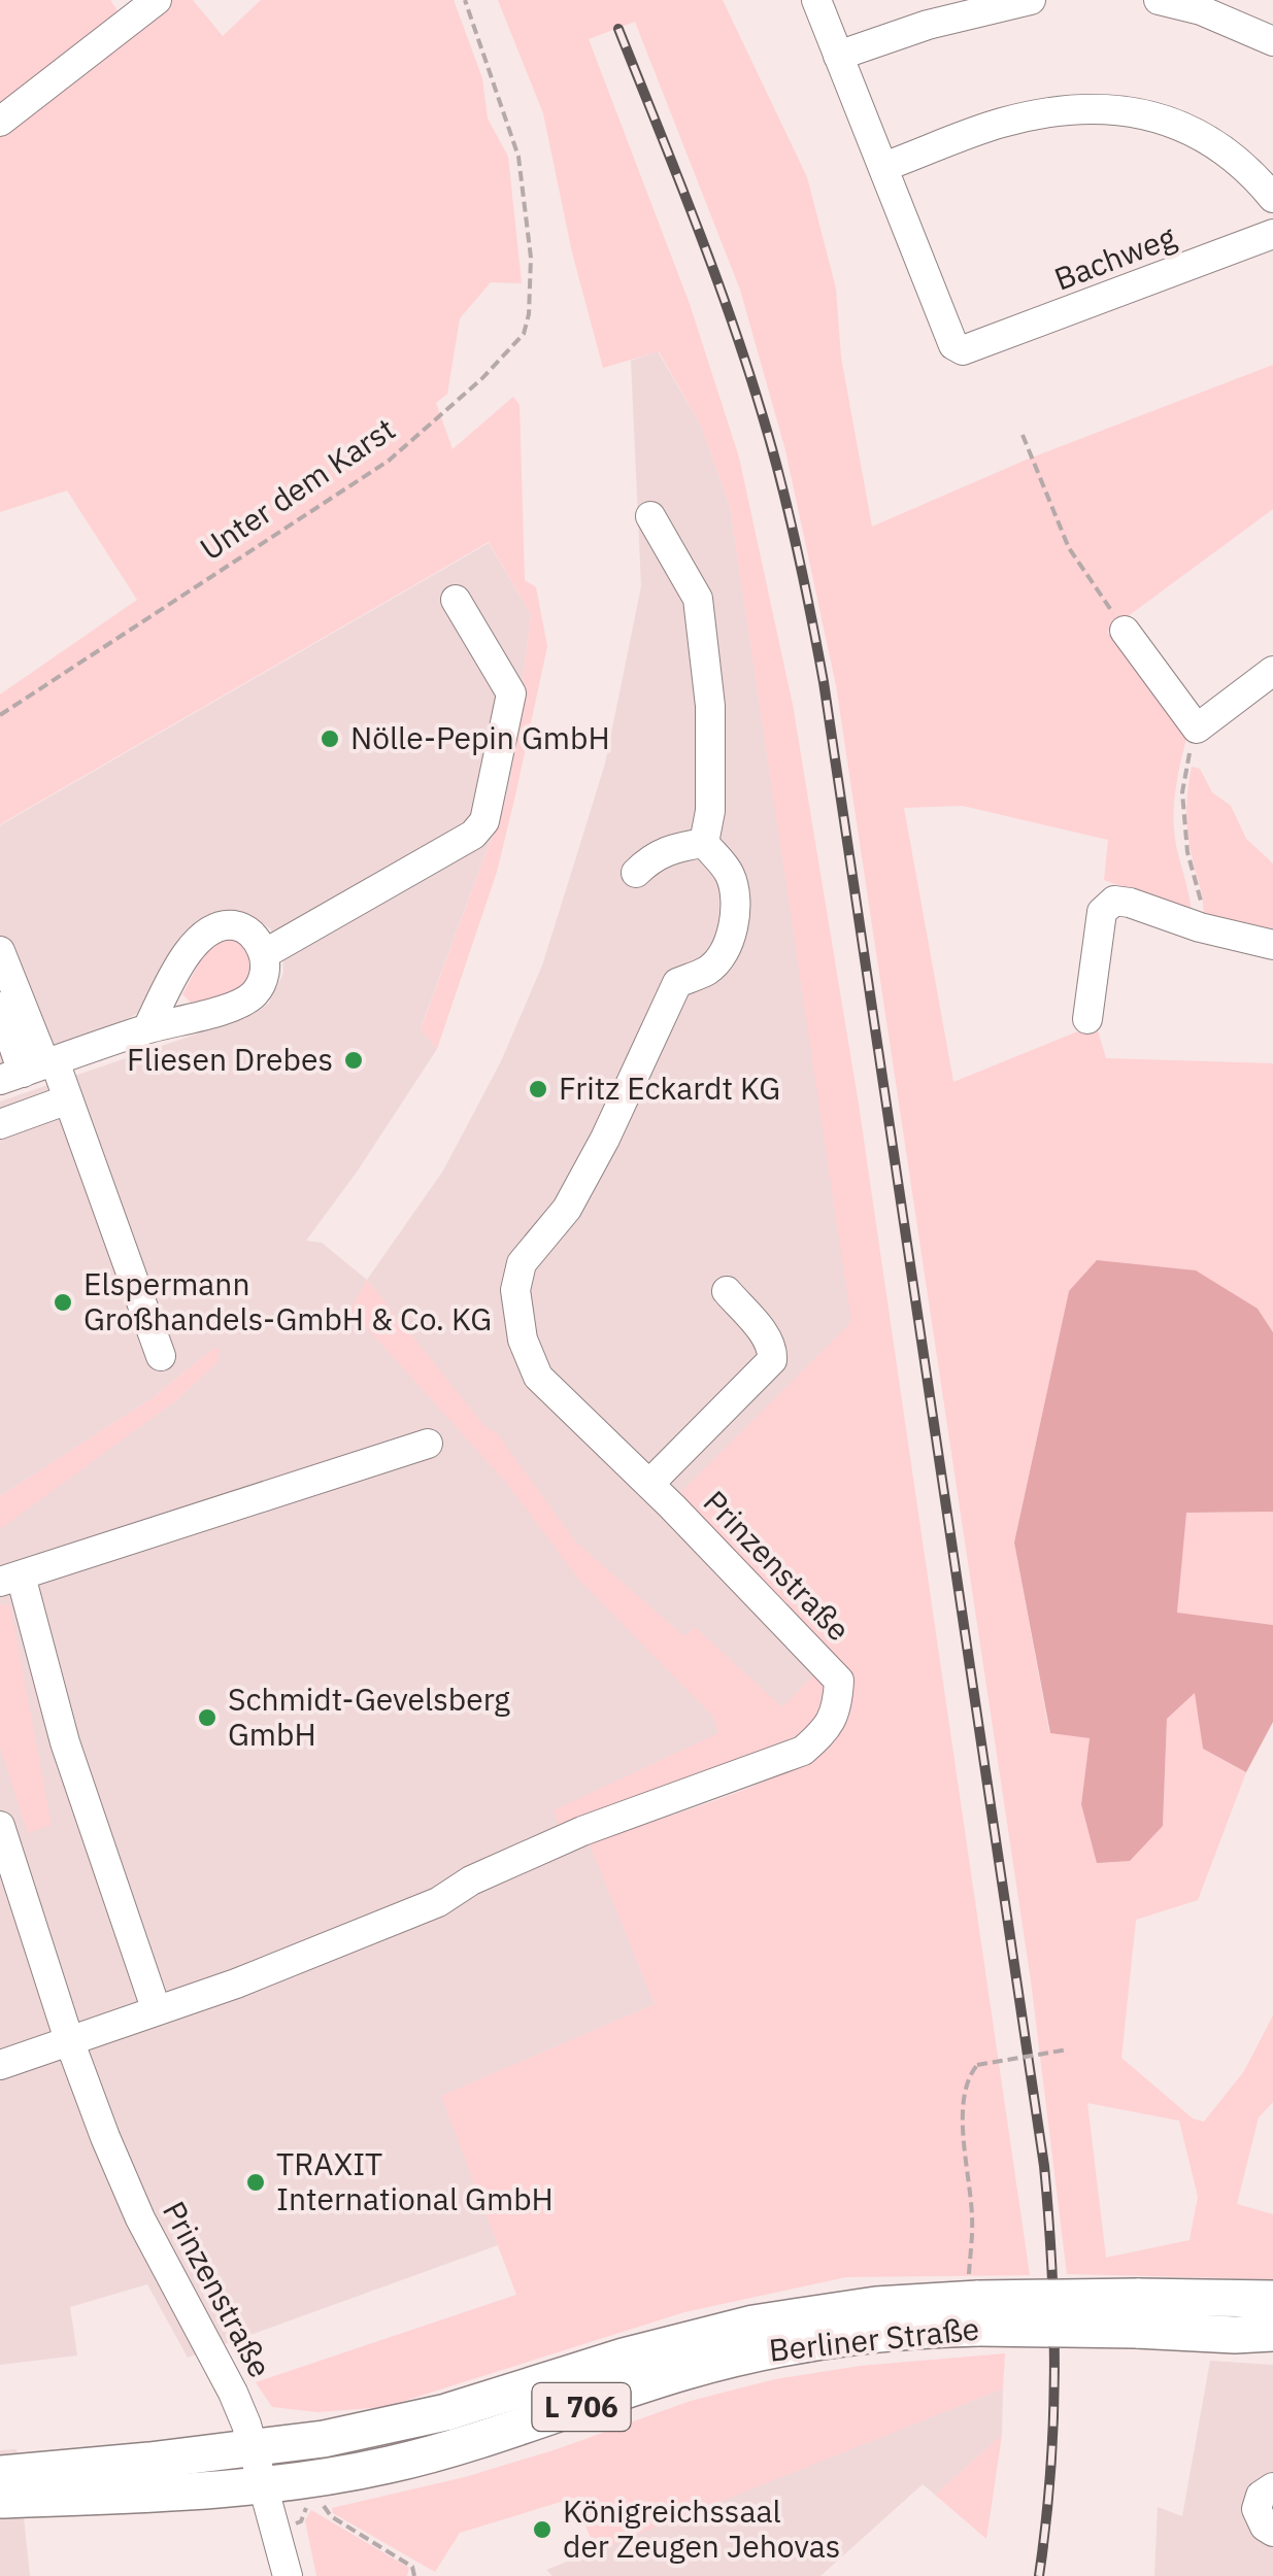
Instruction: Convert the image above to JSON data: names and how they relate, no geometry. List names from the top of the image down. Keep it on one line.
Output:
{"streets":{"main road":["Berliner Straße","L 706"],"street":["Bachweg","Prinzenstraße"],"path":["Unter dem Karst"]},"crossings":[["Prinzenstraße","Berliner Straße"]],"places":["Nölle-Pepin GmbH","Fliesen Drebes","Fritz Eckardt KG","Elspermann Großhandels-GmbH & Co. KG","Schmidt-Gevelsberg GmbH","TRAXIT International GmbH","Königreichssaal der Zeugen Jehovas"]}
